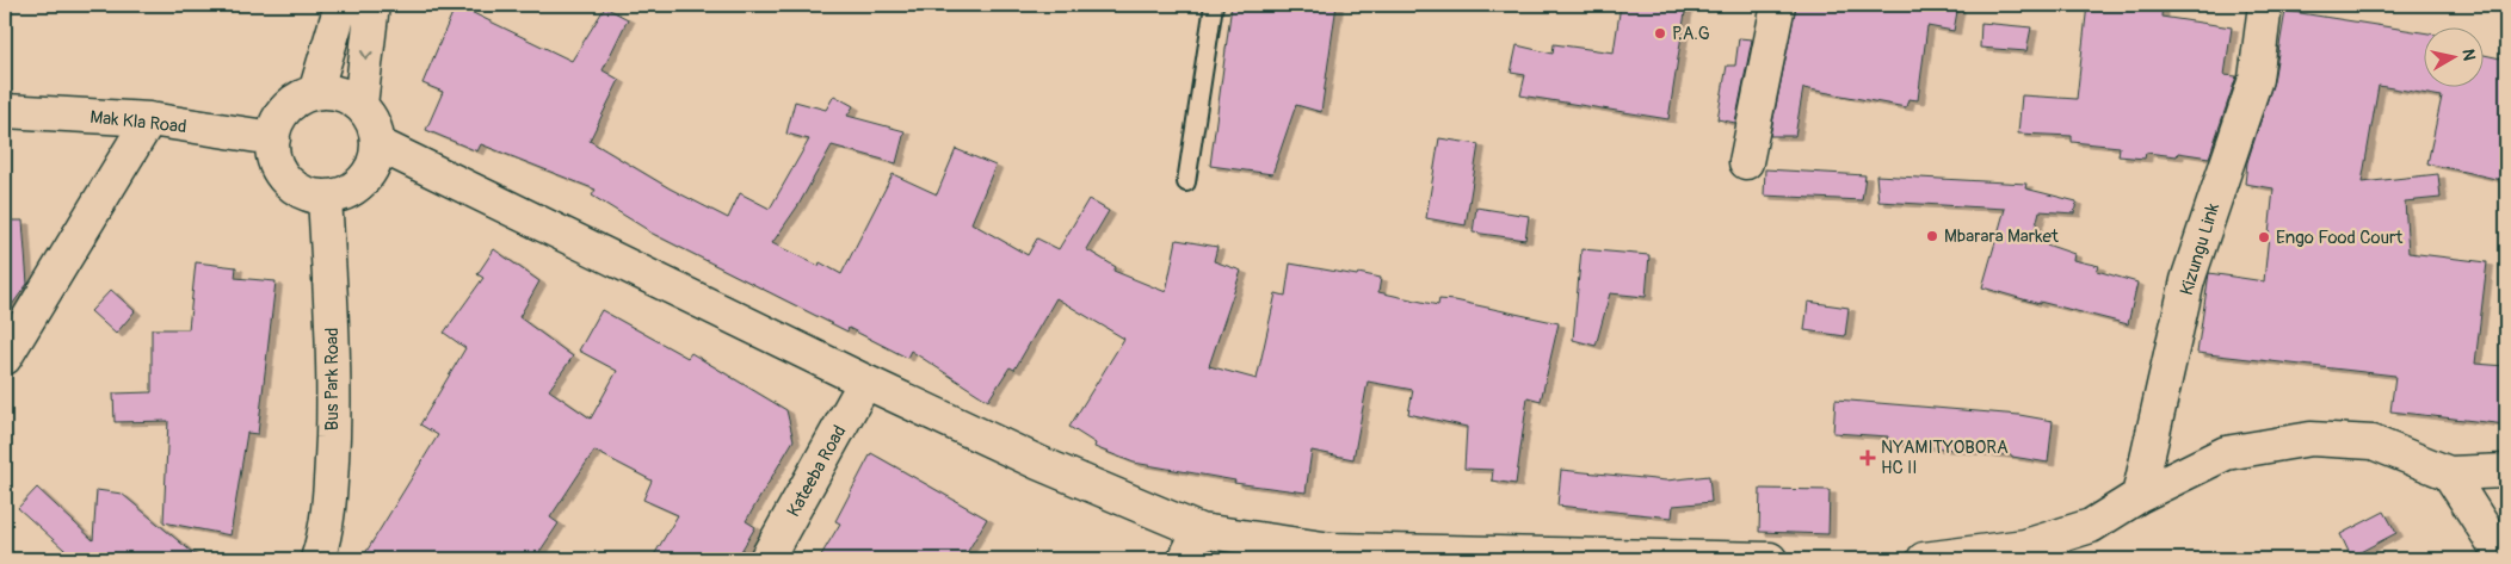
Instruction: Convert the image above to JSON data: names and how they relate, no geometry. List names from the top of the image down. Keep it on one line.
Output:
{"streets":{"street":["Mak Kla Road","Kizungu Link","Bus Park Road","Kateeba Road"]},"crossings":[["Mak Kla Road","Bus Park Road"]],"places":{"other":["P.A.G","Mbarara Market","Engo Food Court"],"health":["NYAMITYOBORA HC II"]},"north":"right"}
